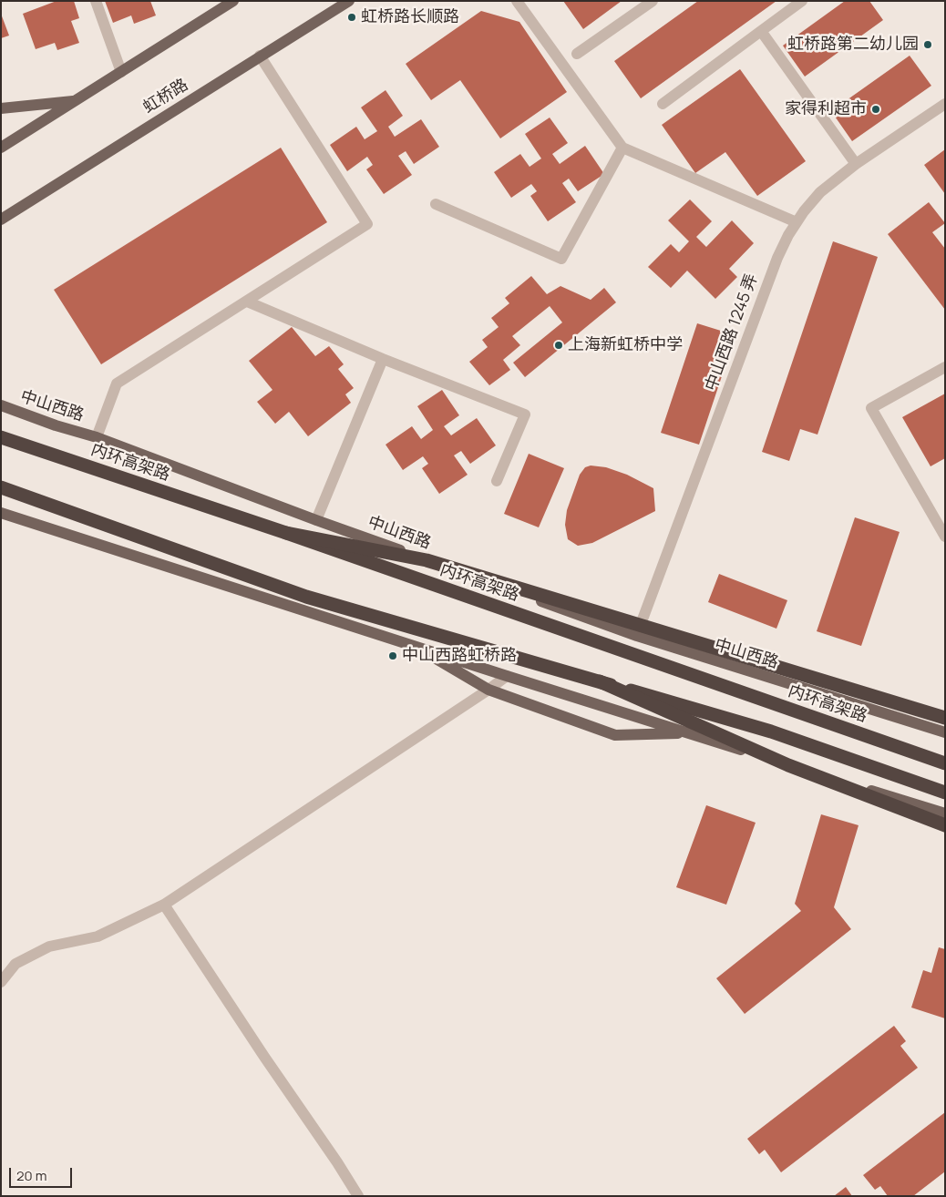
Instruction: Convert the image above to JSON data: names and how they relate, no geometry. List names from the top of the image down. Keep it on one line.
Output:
{"streets":{"highway":["内环高架路"],"main road":["虹桥路","中山西路"],"street":["中山西路 1245 弄"]},"crossings":[["中山西路 1245 弄","中山西路"]],"places":["虹桥路长顺路","虹桥路第二幼儿园","家得利超市","上海新虹桥中学","中山西路虹桥路"],"scale_bar":"20 m"}
